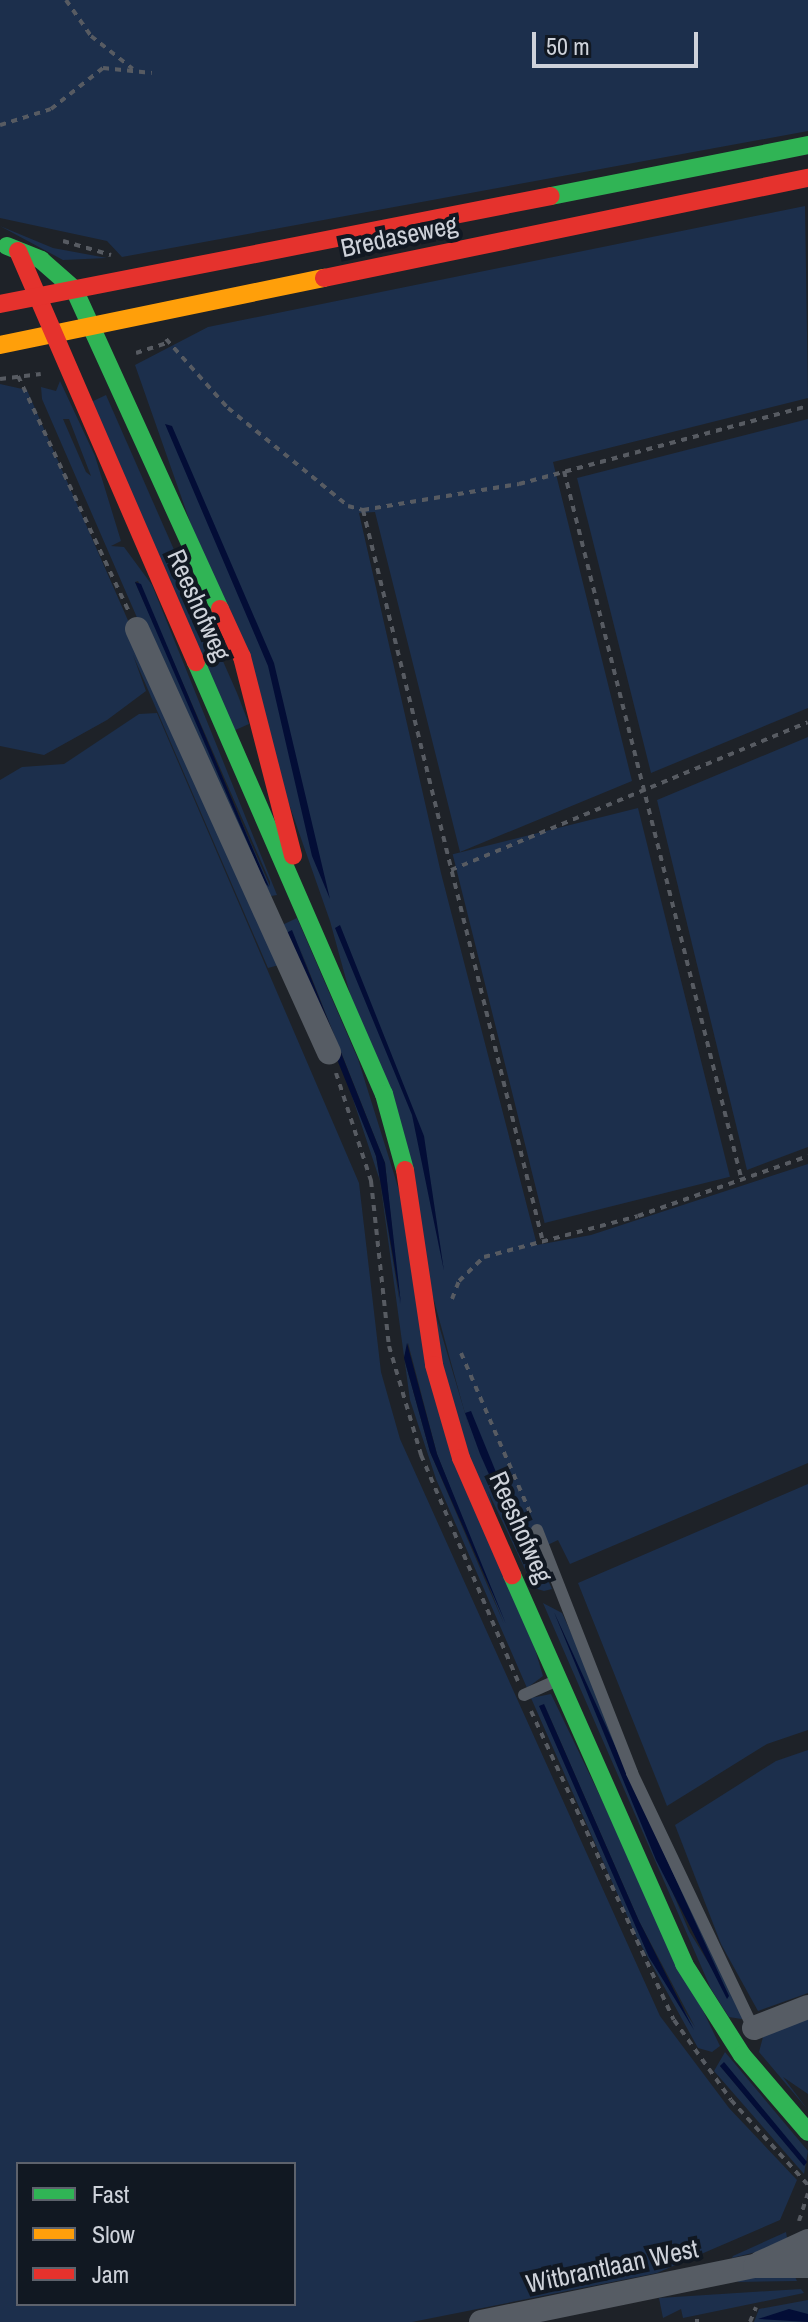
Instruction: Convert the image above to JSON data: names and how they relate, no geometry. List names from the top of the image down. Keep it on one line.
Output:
{"streets":{"street":["Bredaseweg","Reeshofweg","Witbrantlaan West"]},"crossings":[["Bredaseweg","Reeshofweg"]],"legend":["Fast","Slow","Jam"],"scale_bar":"50 m"}
